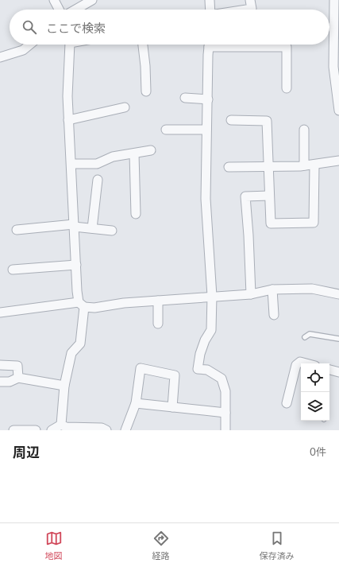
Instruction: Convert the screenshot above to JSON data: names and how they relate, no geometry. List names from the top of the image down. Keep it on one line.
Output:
{"page":{"search":"ここで検索","heading":["周辺","0件"],"nav":["地図","経路","保存済み"]}}
